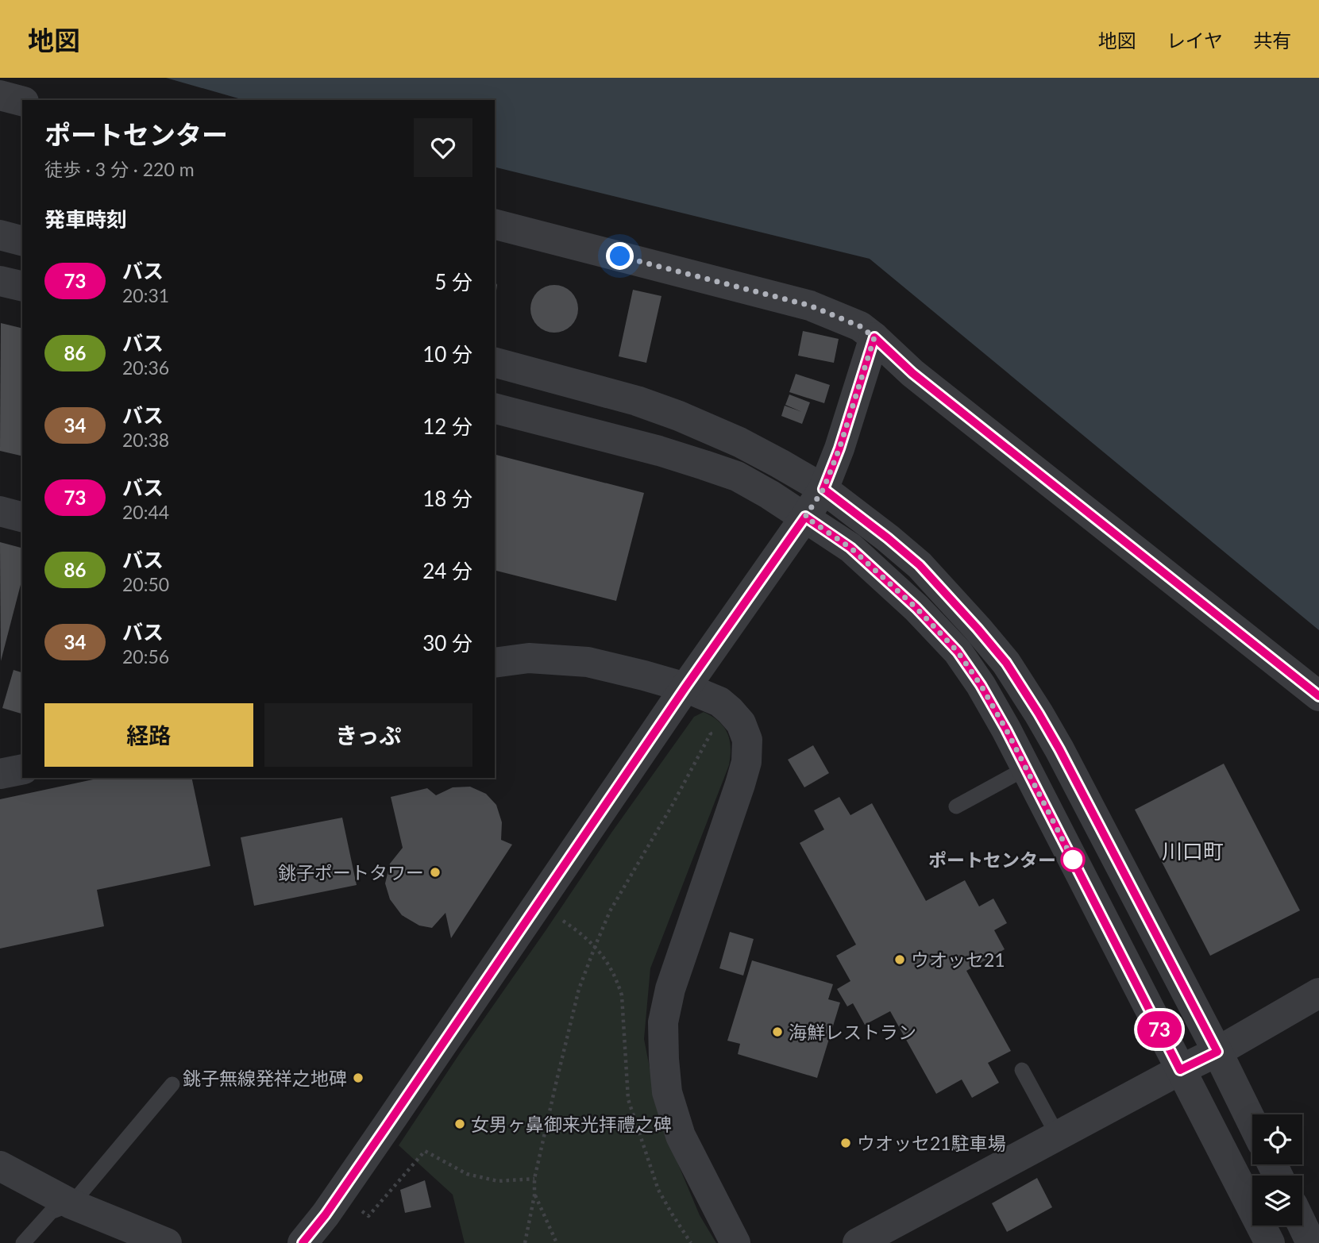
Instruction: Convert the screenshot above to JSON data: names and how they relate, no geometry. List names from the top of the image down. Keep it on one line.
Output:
{"districts":["川口町"],"places":["ポートセンター","銚子ポートタワー","ウオッセ21","海鮮レストラン","銚子無線発祥之地碑","女男ヶ鼻御来光拝禮之碑","ウオッセ21駐車場"],"lines":["bus line 73"],"page":{"header":"地図","nav":["地図","レイヤ","共有"],"on_map":"73","heading":[["ポートセンター","徒歩 · 3 分 · 220 m"],"発車時刻"],"list":[{"mark":"73","name":"バス","note":"20:31","value":"5 分"},{"mark":"86","name":"バス","note":"20:36","value":"10 分"},{"mark":"34","name":"バス","note":"20:38","value":"12 分"},{"mark":"73","name":"バス","note":"20:44","value":"18 分"},{"mark":"86","name":"バス","note":"20:50","value":"24 分"},{"mark":"34","name":"バス","note":"20:56","value":"30 分"}],"buttons":["経路","きっぷ"]}}
